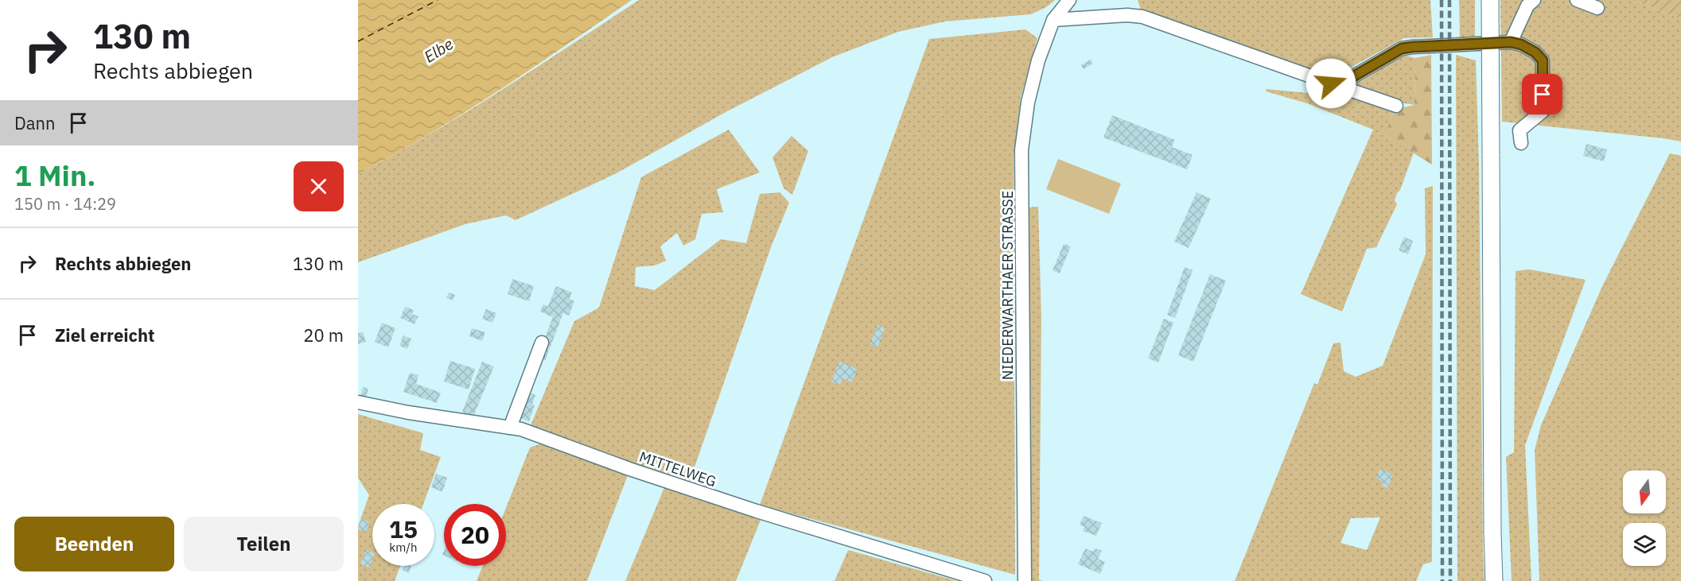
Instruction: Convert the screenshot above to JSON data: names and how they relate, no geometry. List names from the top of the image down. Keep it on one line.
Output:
{"streets":{"street":["NIEDERWARTHAER STRASSE","MITTELWEG"]},"water":["Elbe"],"north":"bottom","page":{"turn":["130 m","Rechts abbiegen"],"then":"Dann","heading":["1 Min.","150 m · 14:29"],"list":[{"name":"Rechts abbiegen","value":"130 m"},{"name":"Ziel erreicht","value":"20 m"}],"speed":"15 km/h","limit":"20","buttons":["Beenden","Teilen"]}}
